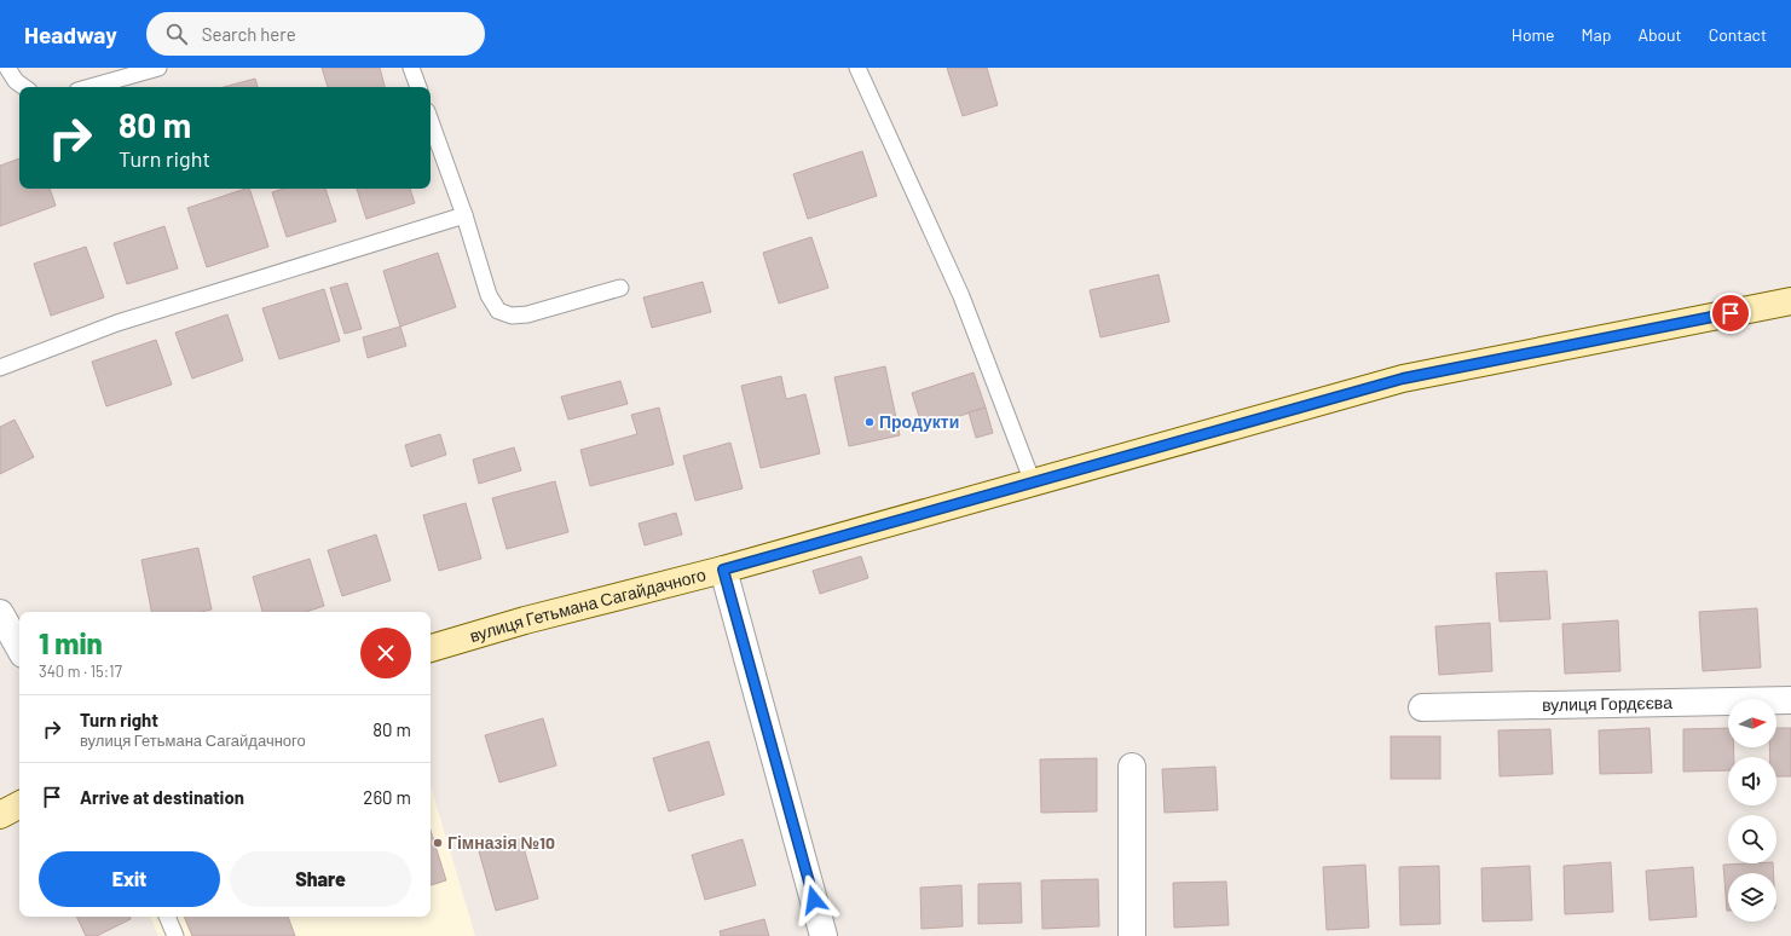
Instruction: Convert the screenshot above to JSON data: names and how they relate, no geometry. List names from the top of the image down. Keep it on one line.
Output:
{"streets":{"main road":["вулиця Гетьмана Сагайдачного"],"street":["вулиця Гордєєва"]},"places":["Продукти","Гімназія №10"],"north":"right","page":{"header":"Headway","search":"Search here","nav":["Home","Map","About","Contact"],"turn":["80 m","Turn right"],"heading":["1 min","340 m · 15:17"],"list":[{"name":"Turn right","note":"вулиця Гетьмана Сагайдачного","value":"80 m"},{"name":"Arrive at destination","value":"260 m"}],"buttons":["Exit","Share"]}}
